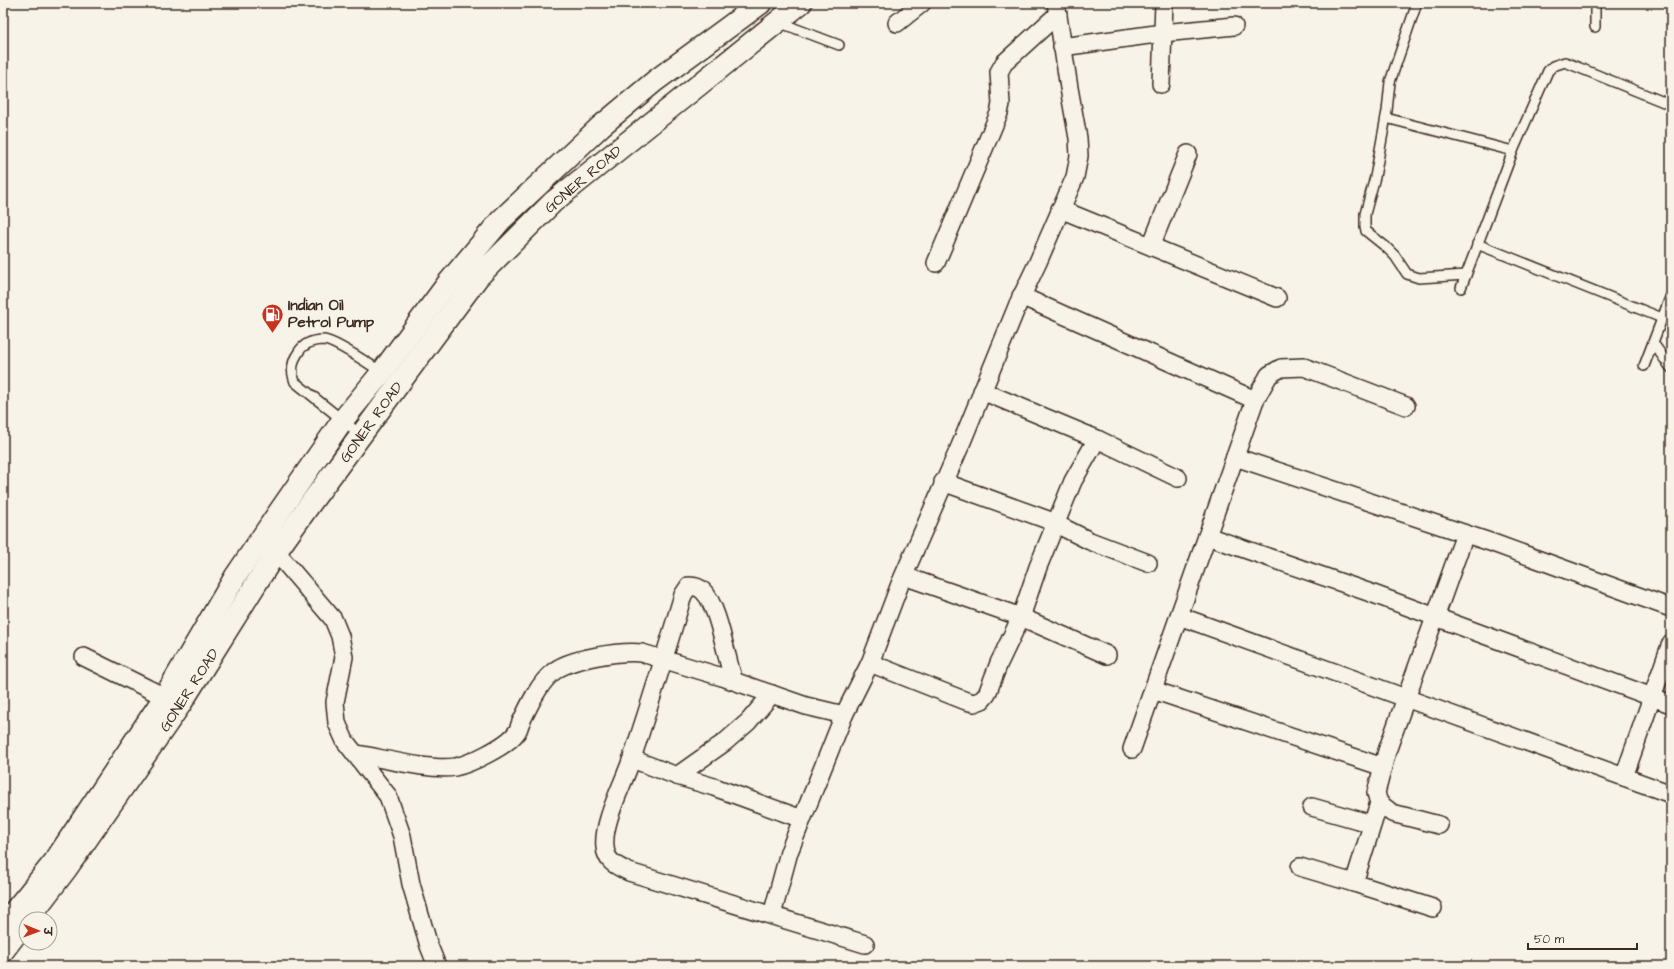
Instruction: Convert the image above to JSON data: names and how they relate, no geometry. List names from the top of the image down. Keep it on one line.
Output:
{"streets":{"street":["GONER ROAD"]},"places":{"fuel station":["Indian Oil Petrol Pump"]},"scale_bar":"50 m","north":"right"}
